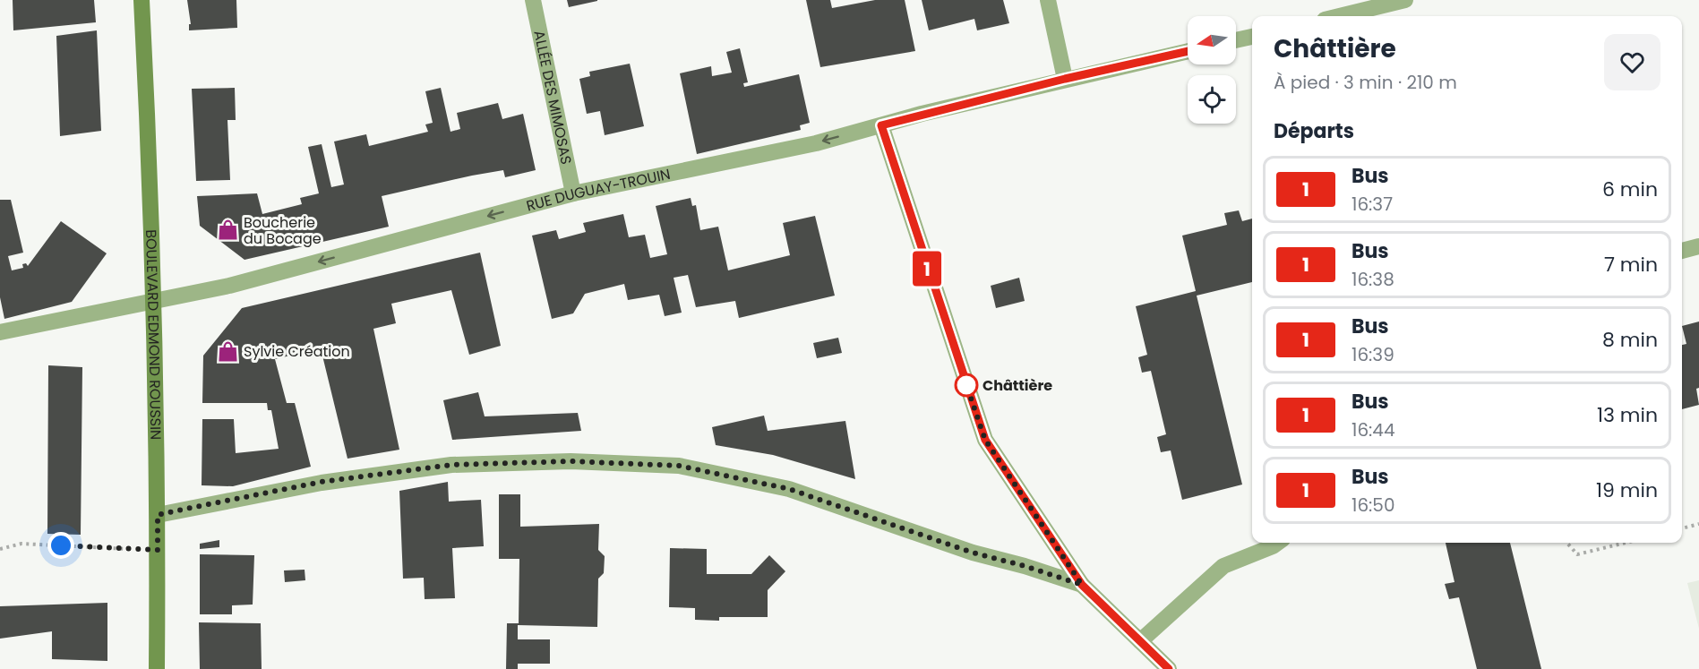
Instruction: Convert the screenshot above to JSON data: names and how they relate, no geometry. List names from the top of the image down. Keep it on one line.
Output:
{"streets":{"street":["ALLÉE DES MIMOSAS","RUE DUGUAY-TROUIN","BOULEVARD EDMOND ROUSSIN"]},"crossings":[["ALLÉE DES MIMOSAS","RUE DUGUAY-TROUIN"],["RUE DUGUAY-TROUIN","BOULEVARD EDMOND ROUSSIN"]],"one_way":["RUE DUGUAY-TROUIN"],"places":{"shop":["Boucherie du Bocage","Sylvie Création"],"other":["Châttière"]},"lines":["bus line 1"],"north":"left","page":{"on_map":"1","heading":[["Châttière","À pied · 3 min · 210 m"],"Départs"],"list":[{"mark":"1","name":"Bus","note":"16:37","value":"6 min"},{"mark":"1","name":"Bus","note":"16:38","value":"7 min"},{"mark":"1","name":"Bus","note":"16:39","value":"8 min"},{"mark":"1","name":"Bus","note":"16:44","value":"13 min"},{"mark":"1","name":"Bus","note":"16:50","value":"19 min"}]}}
